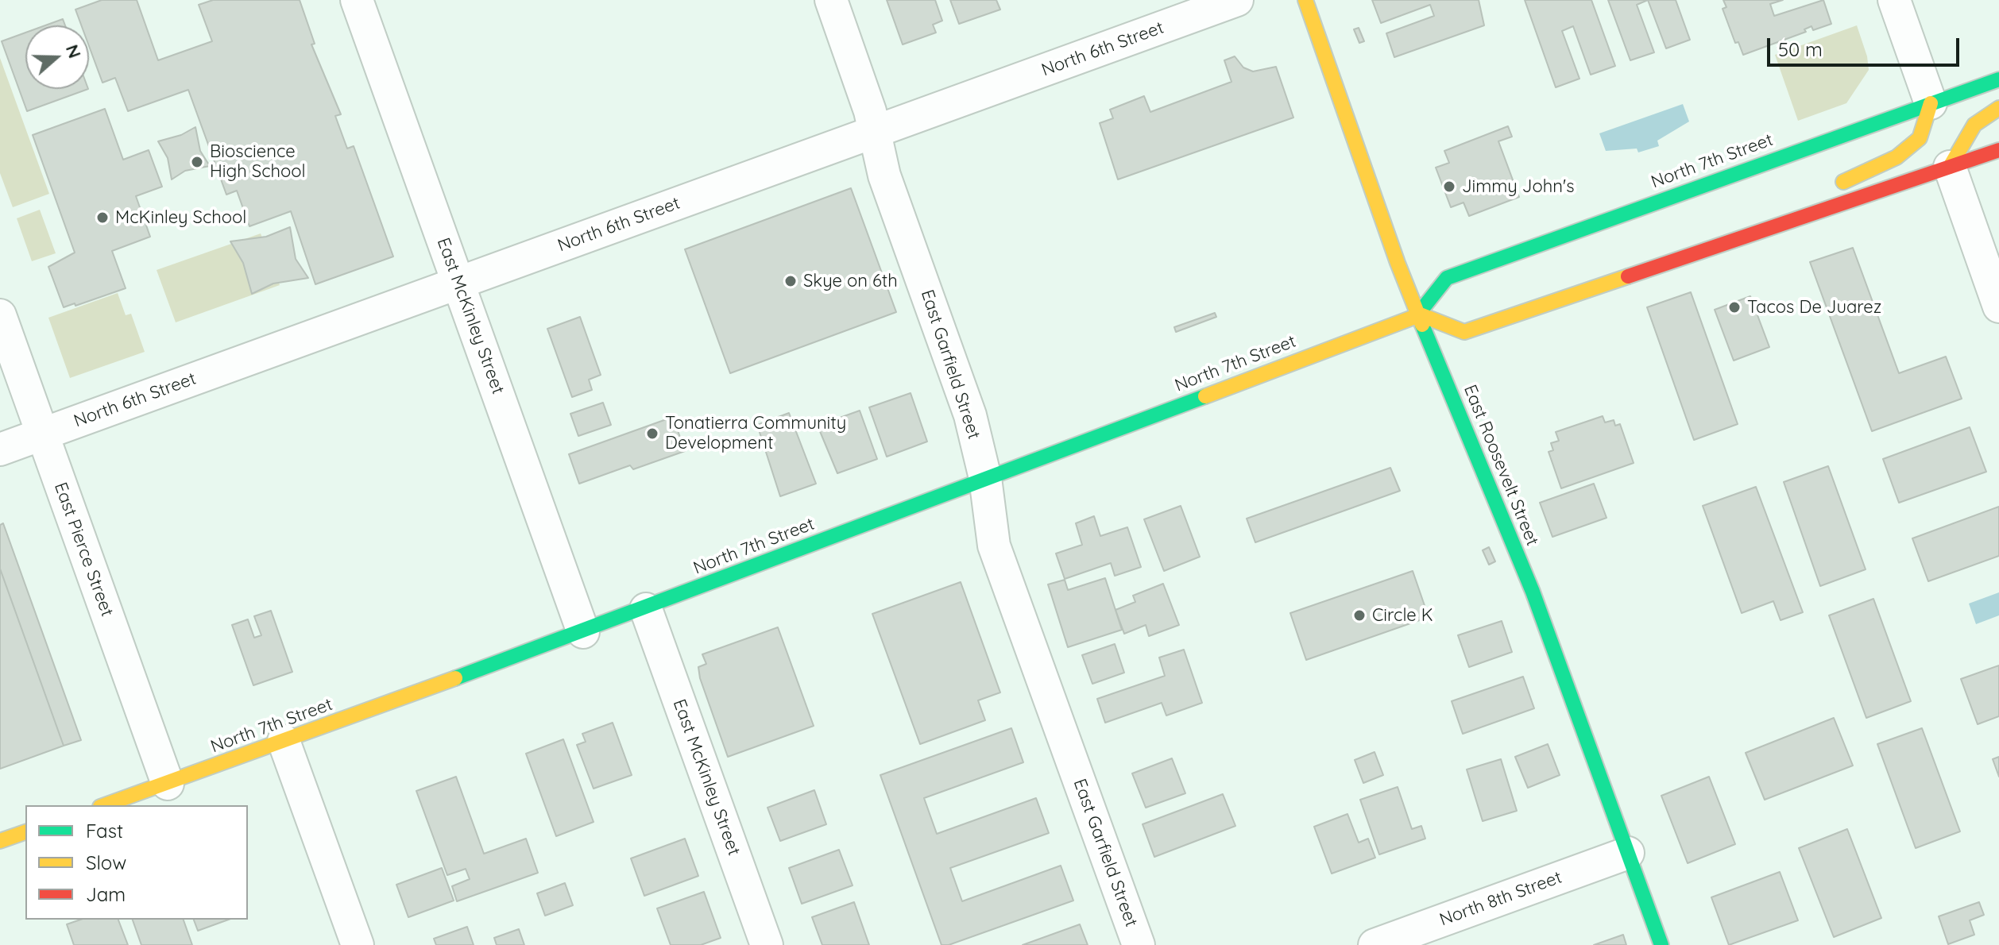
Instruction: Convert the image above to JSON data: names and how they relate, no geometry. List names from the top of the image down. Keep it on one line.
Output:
{"streets":{"main road":["North 7th Street","East Roosevelt Street"],"street":["North 6th Street","East McKinley Street","East Garfield Street","East Pierce Street","North 8th Street"]},"crossings":[["North 6th Street","East McKinley Street"],["North 6th Street","East Garfield Street"],["North 6th Street","East Pierce Street"],["North 7th Street","East McKinley Street"],["North 7th Street","East Garfield Street"],["North 7th Street","East Roosevelt Street"],["North 7th Street","East Pierce Street"],["East Roosevelt Street","North 8th Street"]],"places":["Bioscience High School","Jimmy John's","McKinley School","Skye on 6th","Tacos De Juarez","Tonatierra Community Development","Circle K"],"legend":["Fast","Slow","Jam"],"scale_bar":"50 m","north":"right"}
